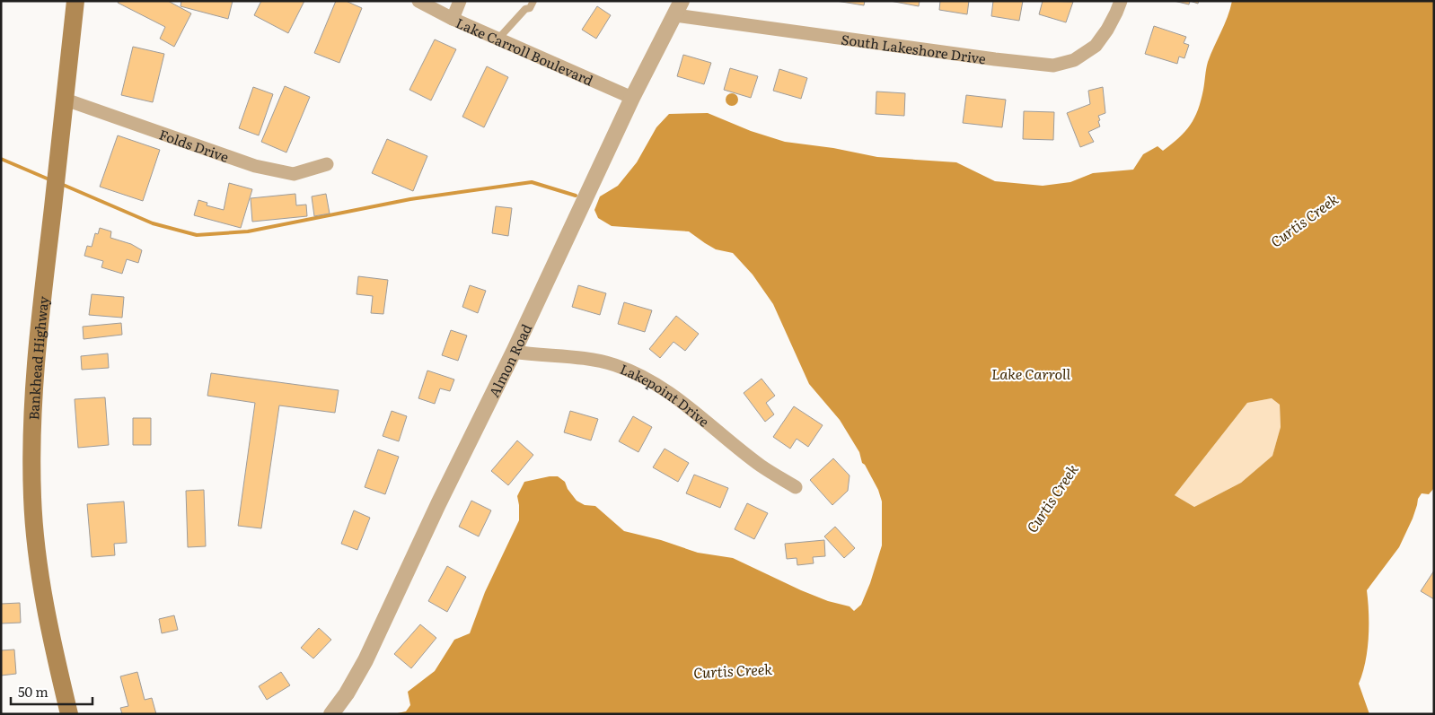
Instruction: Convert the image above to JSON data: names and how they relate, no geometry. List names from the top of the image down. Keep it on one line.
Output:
{"streets":{"main road":["Bankhead Highway"],"street":["South Lakeshore Drive","Lake Carroll Boulevard","Folds Drive","Almon Road","Lakepoint Drive"]},"crossings":[["South Lakeshore Drive","Almon Road"],["Lake Carroll Boulevard","Almon Road"],["Folds Drive","Bankhead Highway"],["Almon Road","Lakepoint Drive"]],"water":["Curtis Creek","Lake Carroll"],"scale_bar":"50 m"}
